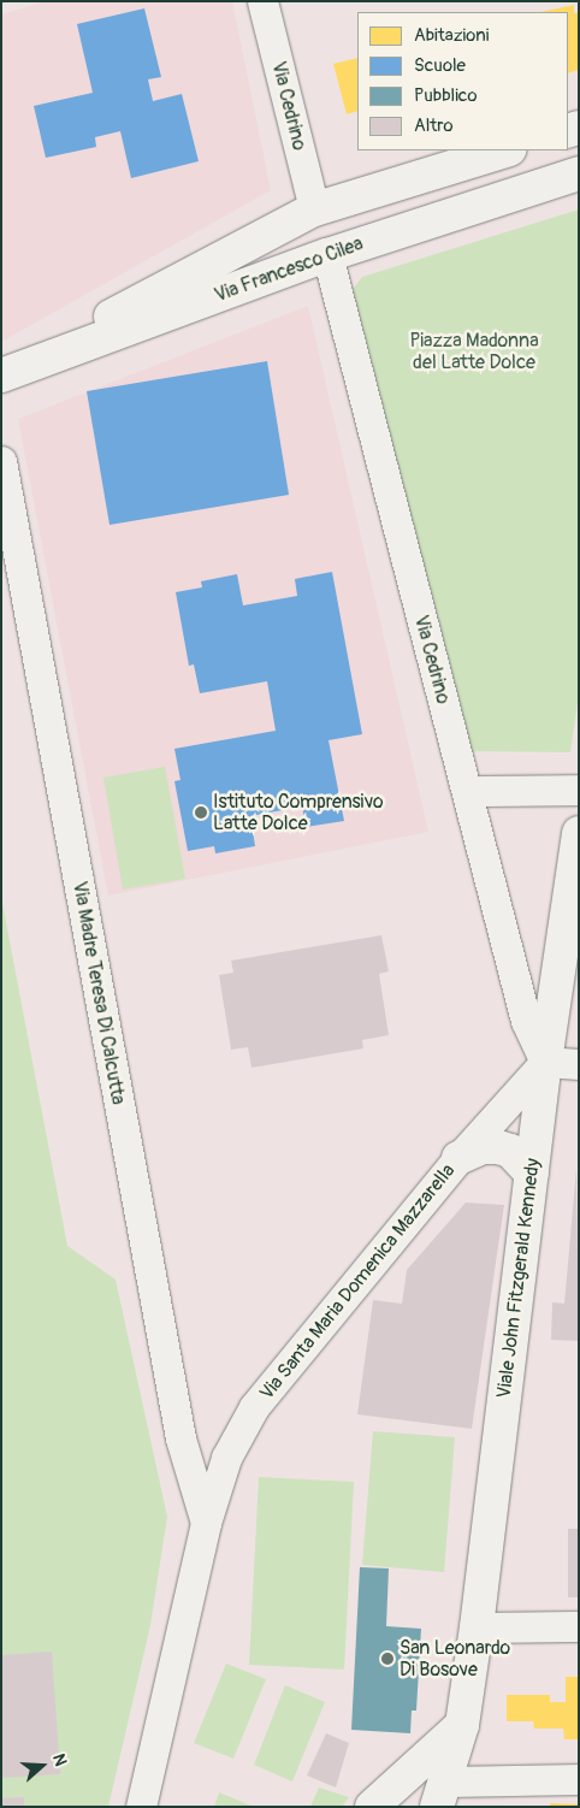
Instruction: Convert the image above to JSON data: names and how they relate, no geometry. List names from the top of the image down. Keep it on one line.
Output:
{"streets":{"street":["Via Cedrino","Via Francesco Cilea","Via Madre Teresa Di Calcutta","Viale John Fitzgerald Kennedy","Via Santa Maria Domenica Mazzarella"]},"crossings":[["Via Cedrino","Via Francesco Cilea"],["Via Cedrino","Viale John Fitzgerald Kennedy"],["Via Cedrino","Via Santa Maria Domenica Mazzarella"],["Via Madre Teresa Di Calcutta","Via Santa Maria Domenica Mazzarella"],["Viale John Fitzgerald Kennedy","Via Santa Maria Domenica Mazzarella"]],"parks":["Piazza Madonna del Latte Dolce"],"places":["Istituto Comprensivo Latte Dolce","San Leonardo Di Bosove"],"legend":["Abitazioni","Scuole","Pubblico","Altro"],"north":"right"}
